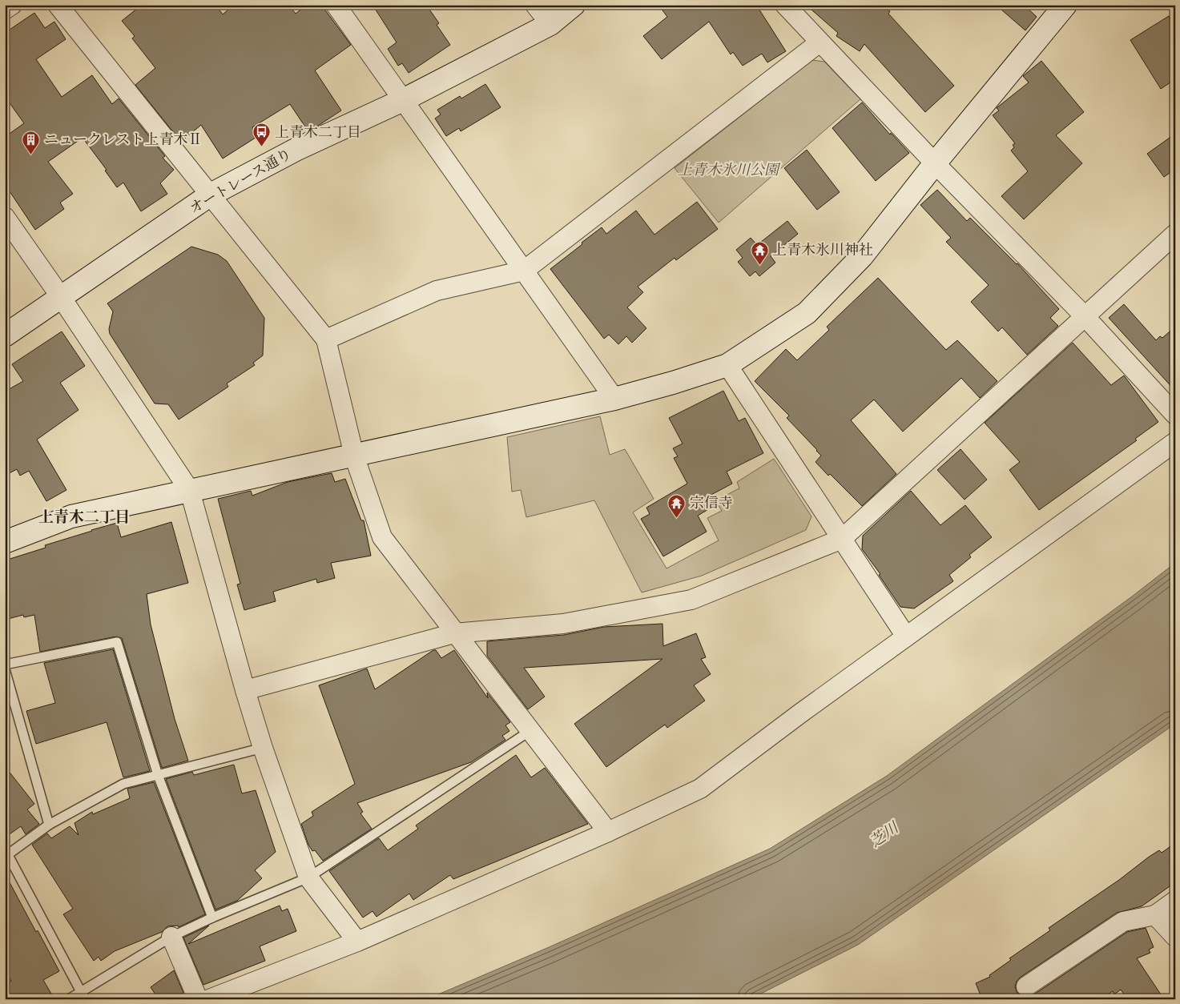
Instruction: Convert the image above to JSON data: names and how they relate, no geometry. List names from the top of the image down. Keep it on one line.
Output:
{"streets":{"street":["オートレース通り"]},"districts":["上青木二丁目"],"water":["芝川"],"parks":["上青木氷川公園"],"places":{"bus stop":["上青木二丁目"],"building":["ニュークレスト上青木Ⅱ"],"temple":["上青木氷川神社","宗信寺"]}}
